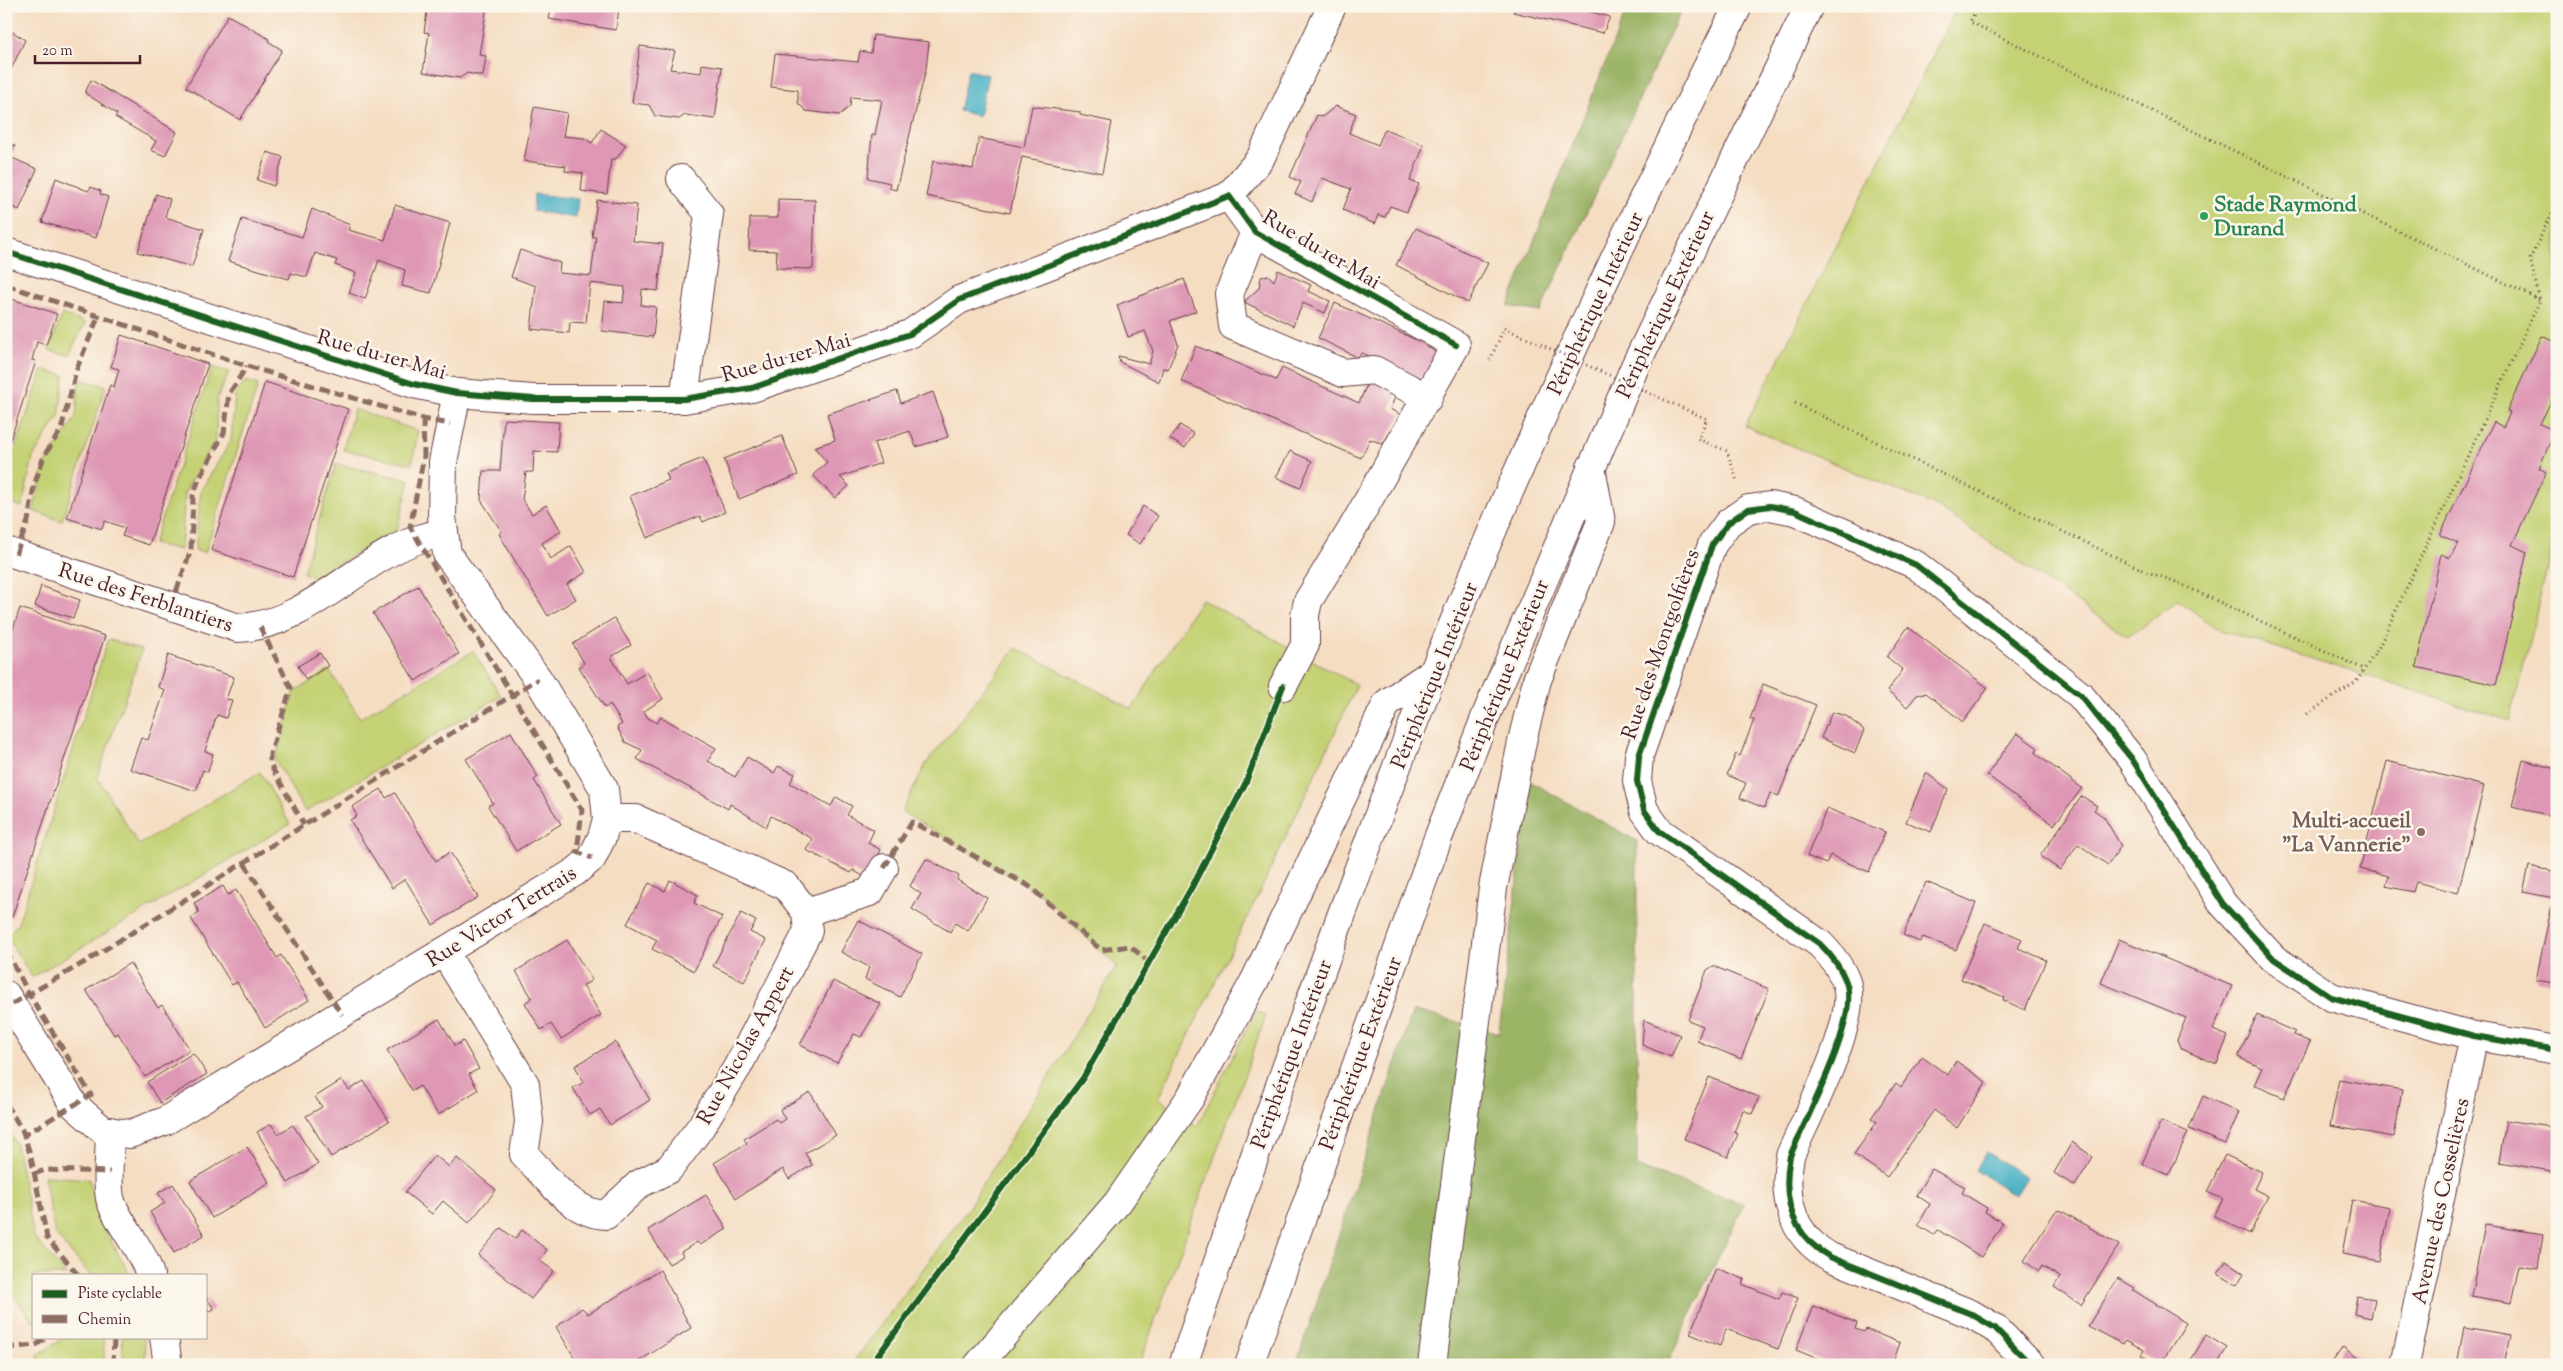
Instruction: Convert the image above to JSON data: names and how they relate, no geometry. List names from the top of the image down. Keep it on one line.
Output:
{"streets":{"main road":["Rue du 1er Mai","Périphérique Intérieur","Périphérique Extérieur","Rue des Ferblantiers","Rue des Montgolfières","Rue Victor Tertrais","Rue Nicolas Appert","Avenue des Cosselières"]},"crossings":[["Rue du 1er Mai","Rue Victor Tertrais"],["Rue des Ferblantiers","Rue Victor Tertrais"],["Rue des Montgolfières","Avenue des Cosselières"],["Rue Victor Tertrais","Rue Nicolas Appert"]],"places":["Stade Raymond Durand","Multi-accueil \"La Vannerie\""],"legend":["Piste cyclable","Chemin"],"scale_bar":"20 m"}
